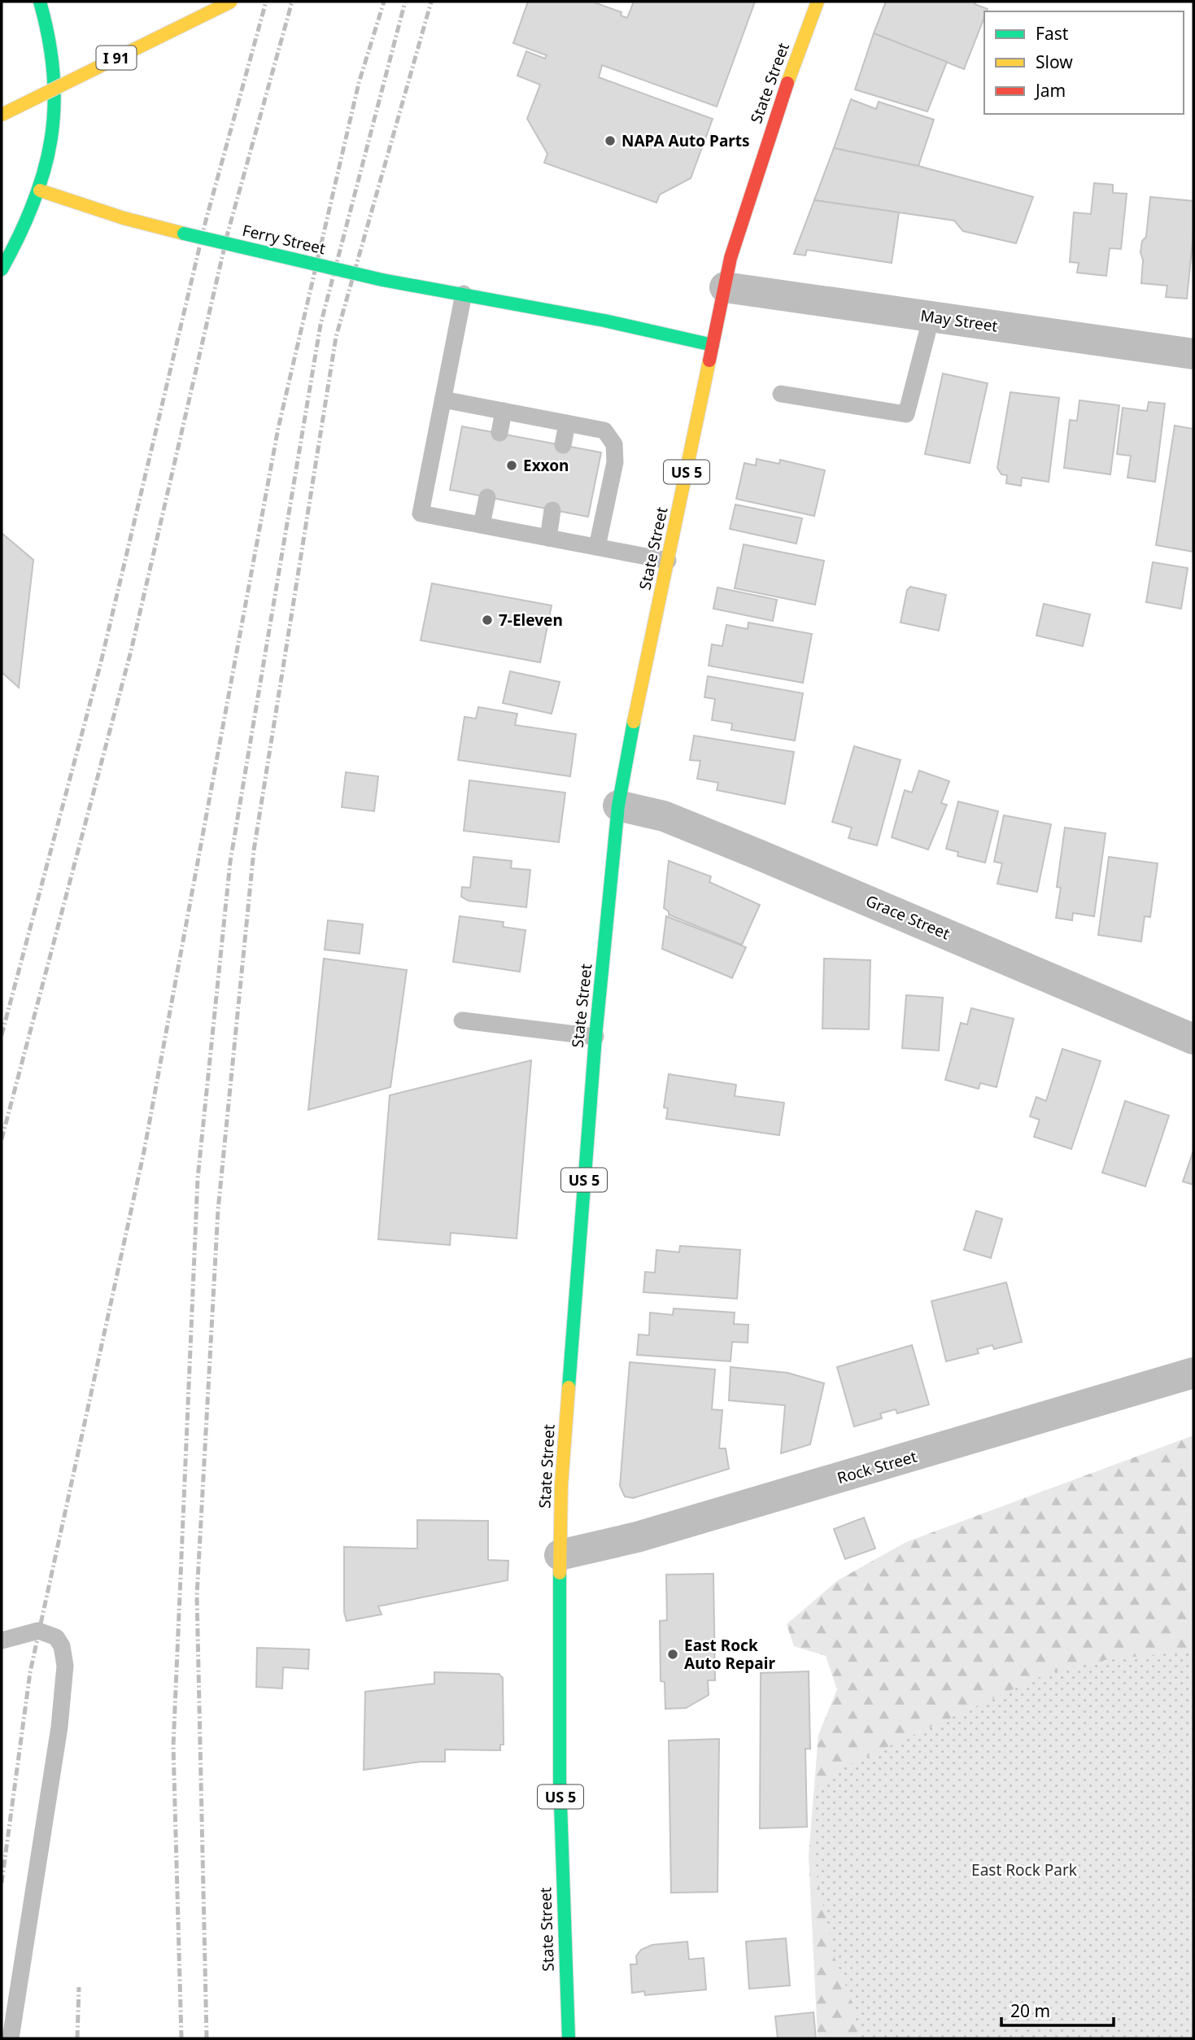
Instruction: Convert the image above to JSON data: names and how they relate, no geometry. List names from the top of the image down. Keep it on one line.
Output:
{"streets":{"main road":["I 91","State Street","Ferry Street","US 5"],"street":["May Street","Grace Street","Rock Street"]},"crossings":[["State Street","Ferry Street"],["State Street","May Street"],["State Street","Grace Street"],["State Street","Rock Street"]],"parks":["East Rock Park"],"places":["NAPA Auto Parts","Exxon","7-Eleven","East Rock Auto Repair"],"legend":["Fast","Slow","Jam"],"scale_bar":"20 m"}
